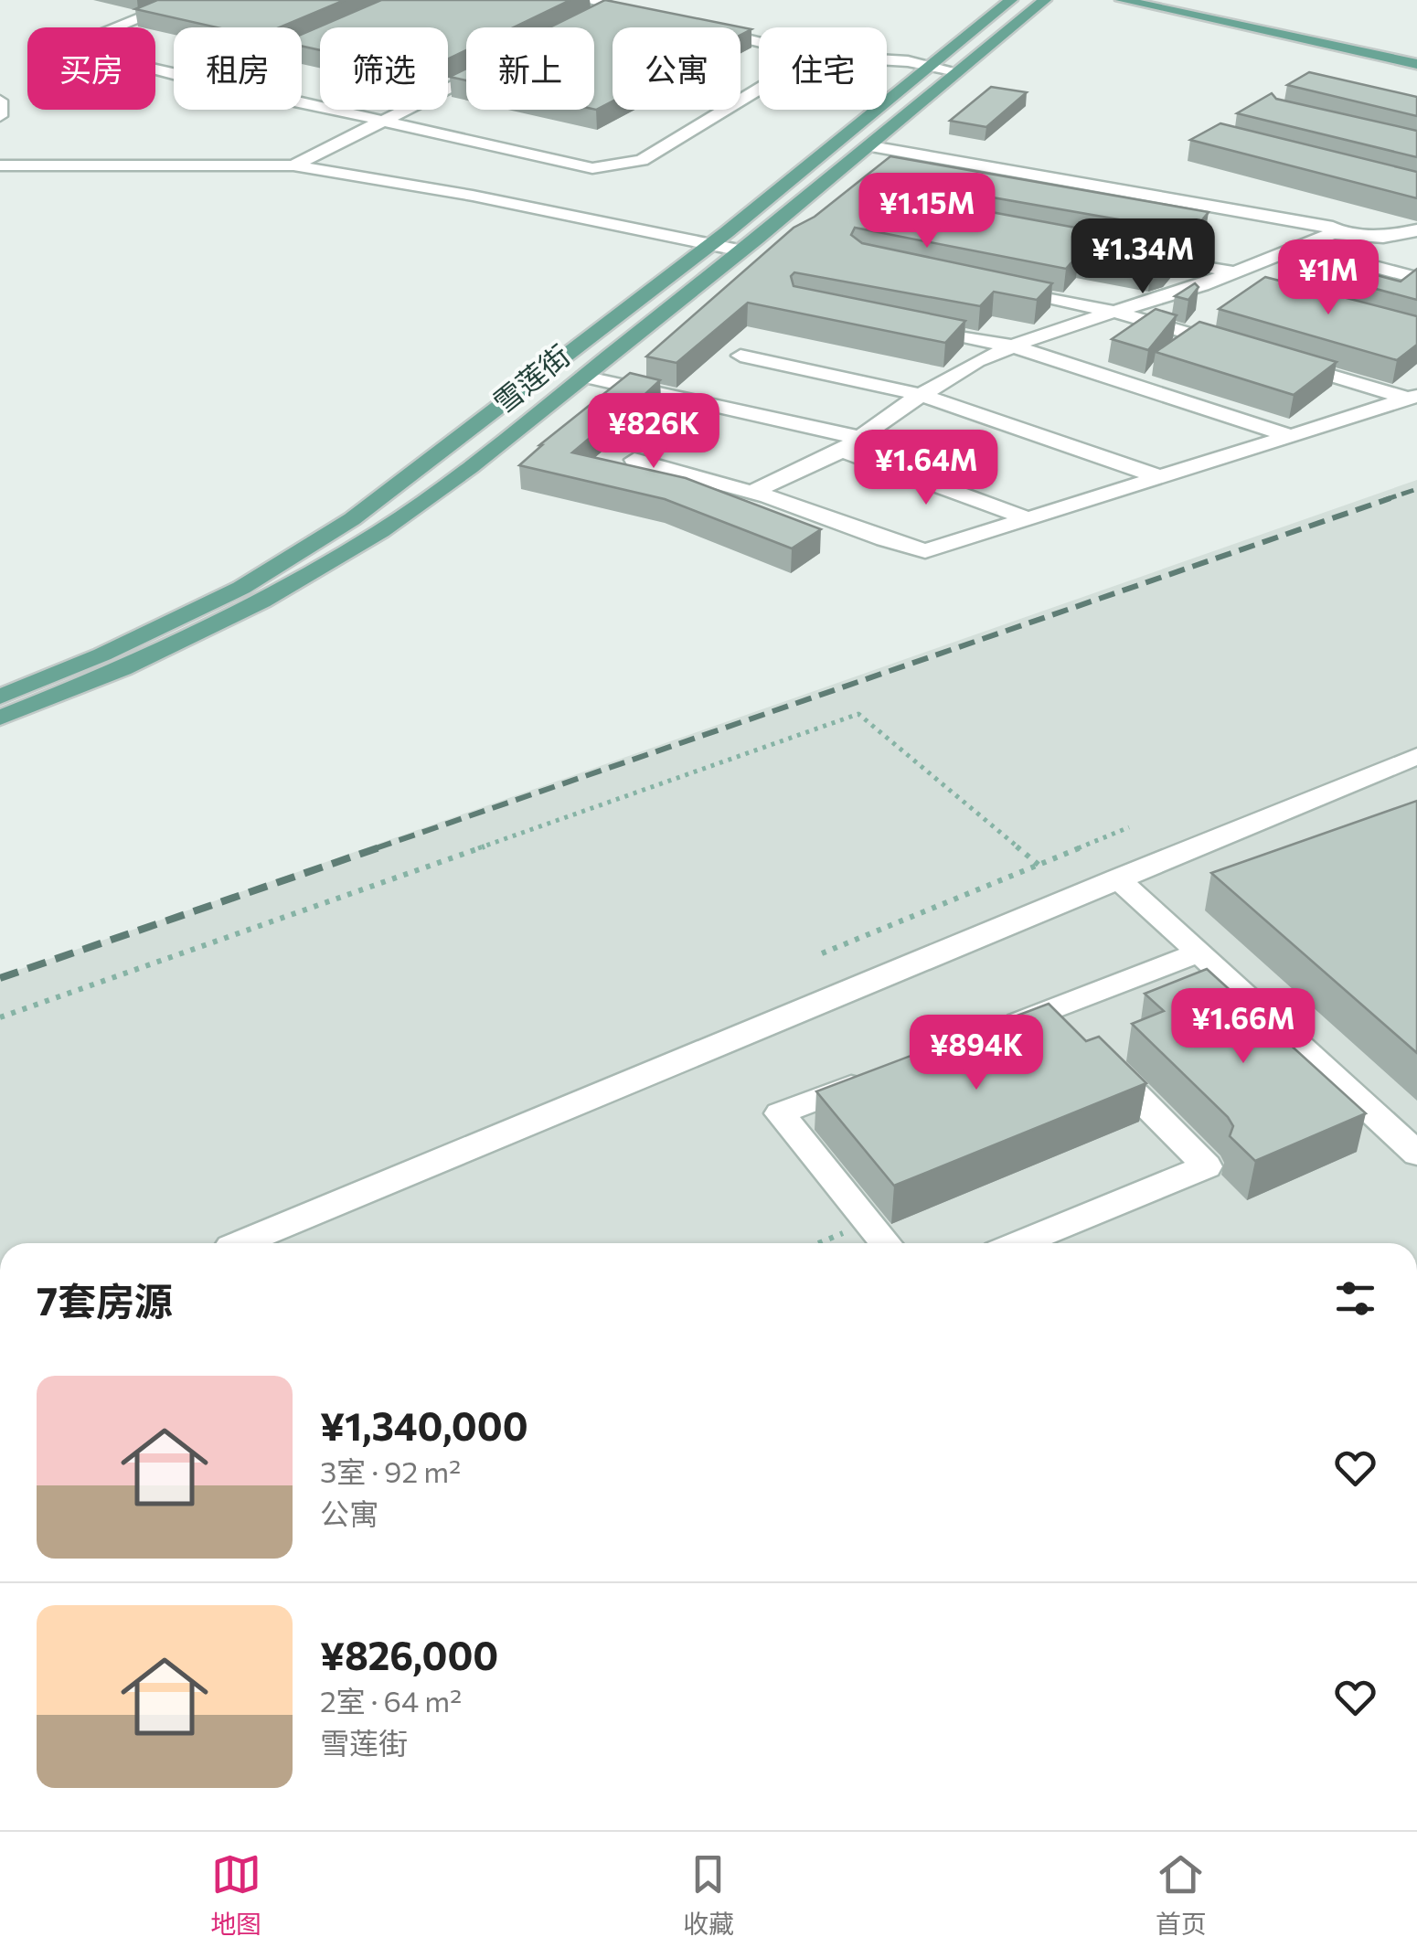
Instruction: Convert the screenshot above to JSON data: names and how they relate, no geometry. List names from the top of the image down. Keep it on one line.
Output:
{"streets":{"main road":["雪莲街"]},"page":{"chip":["买房","租房","筛选","新上","公寓","住宅"],"price":["¥1.15M","¥1.34M","¥1M","¥826K","¥1.64M","¥1.66M","¥894K"],"heading":"7套房源","list":[{"name":"¥1,340,000","note":"3室 · 92 m² · 公寓"},{"name":"¥826,000","note":"2室 · 64 m² · 雪莲街"}],"tabs":["地图","收藏","首页"]}}
